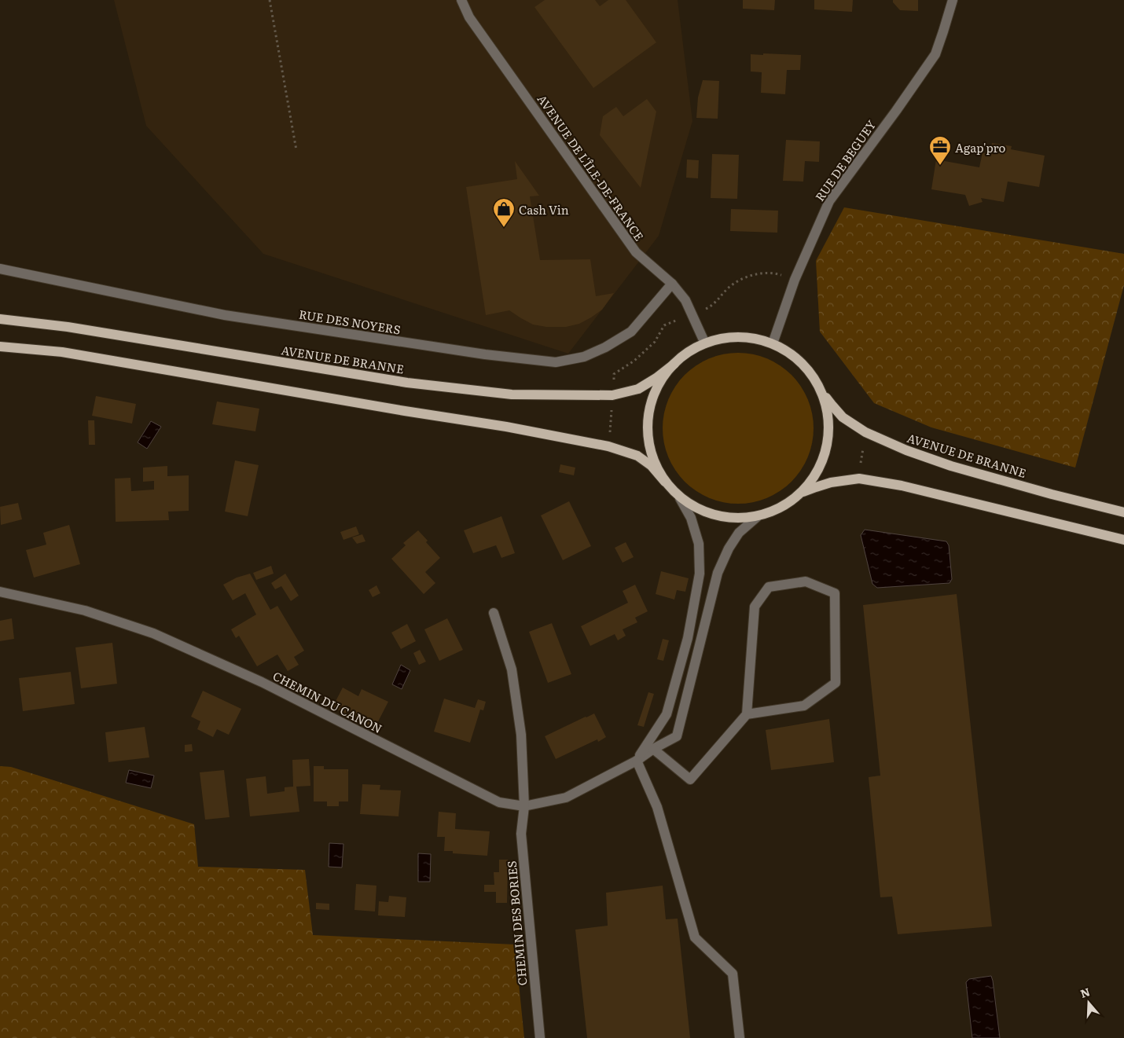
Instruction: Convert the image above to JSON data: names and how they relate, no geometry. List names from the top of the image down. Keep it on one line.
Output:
{"streets":{"main road":["AVENUE DE BRANNE"],"street":["RUE DE BEGUEY","AVENUE DE L'ÎLE-DE-FRANCE","RUE DES NOYERS","CHEMIN DU CANON","CHEMIN DES BORIES"]},"crossings":[["RUE DE BEGUEY","AVENUE DE BRANNE"],["AVENUE DE L'ÎLE-DE-FRANCE","RUE DES NOYERS"],["AVENUE DE L'ÎLE-DE-FRANCE","AVENUE DE BRANNE"],["CHEMIN DU CANON","CHEMIN DES BORIES"]],"places":{"office":["Agap'pro"],"shop":["Cash Vin"]},"north":"top"}
